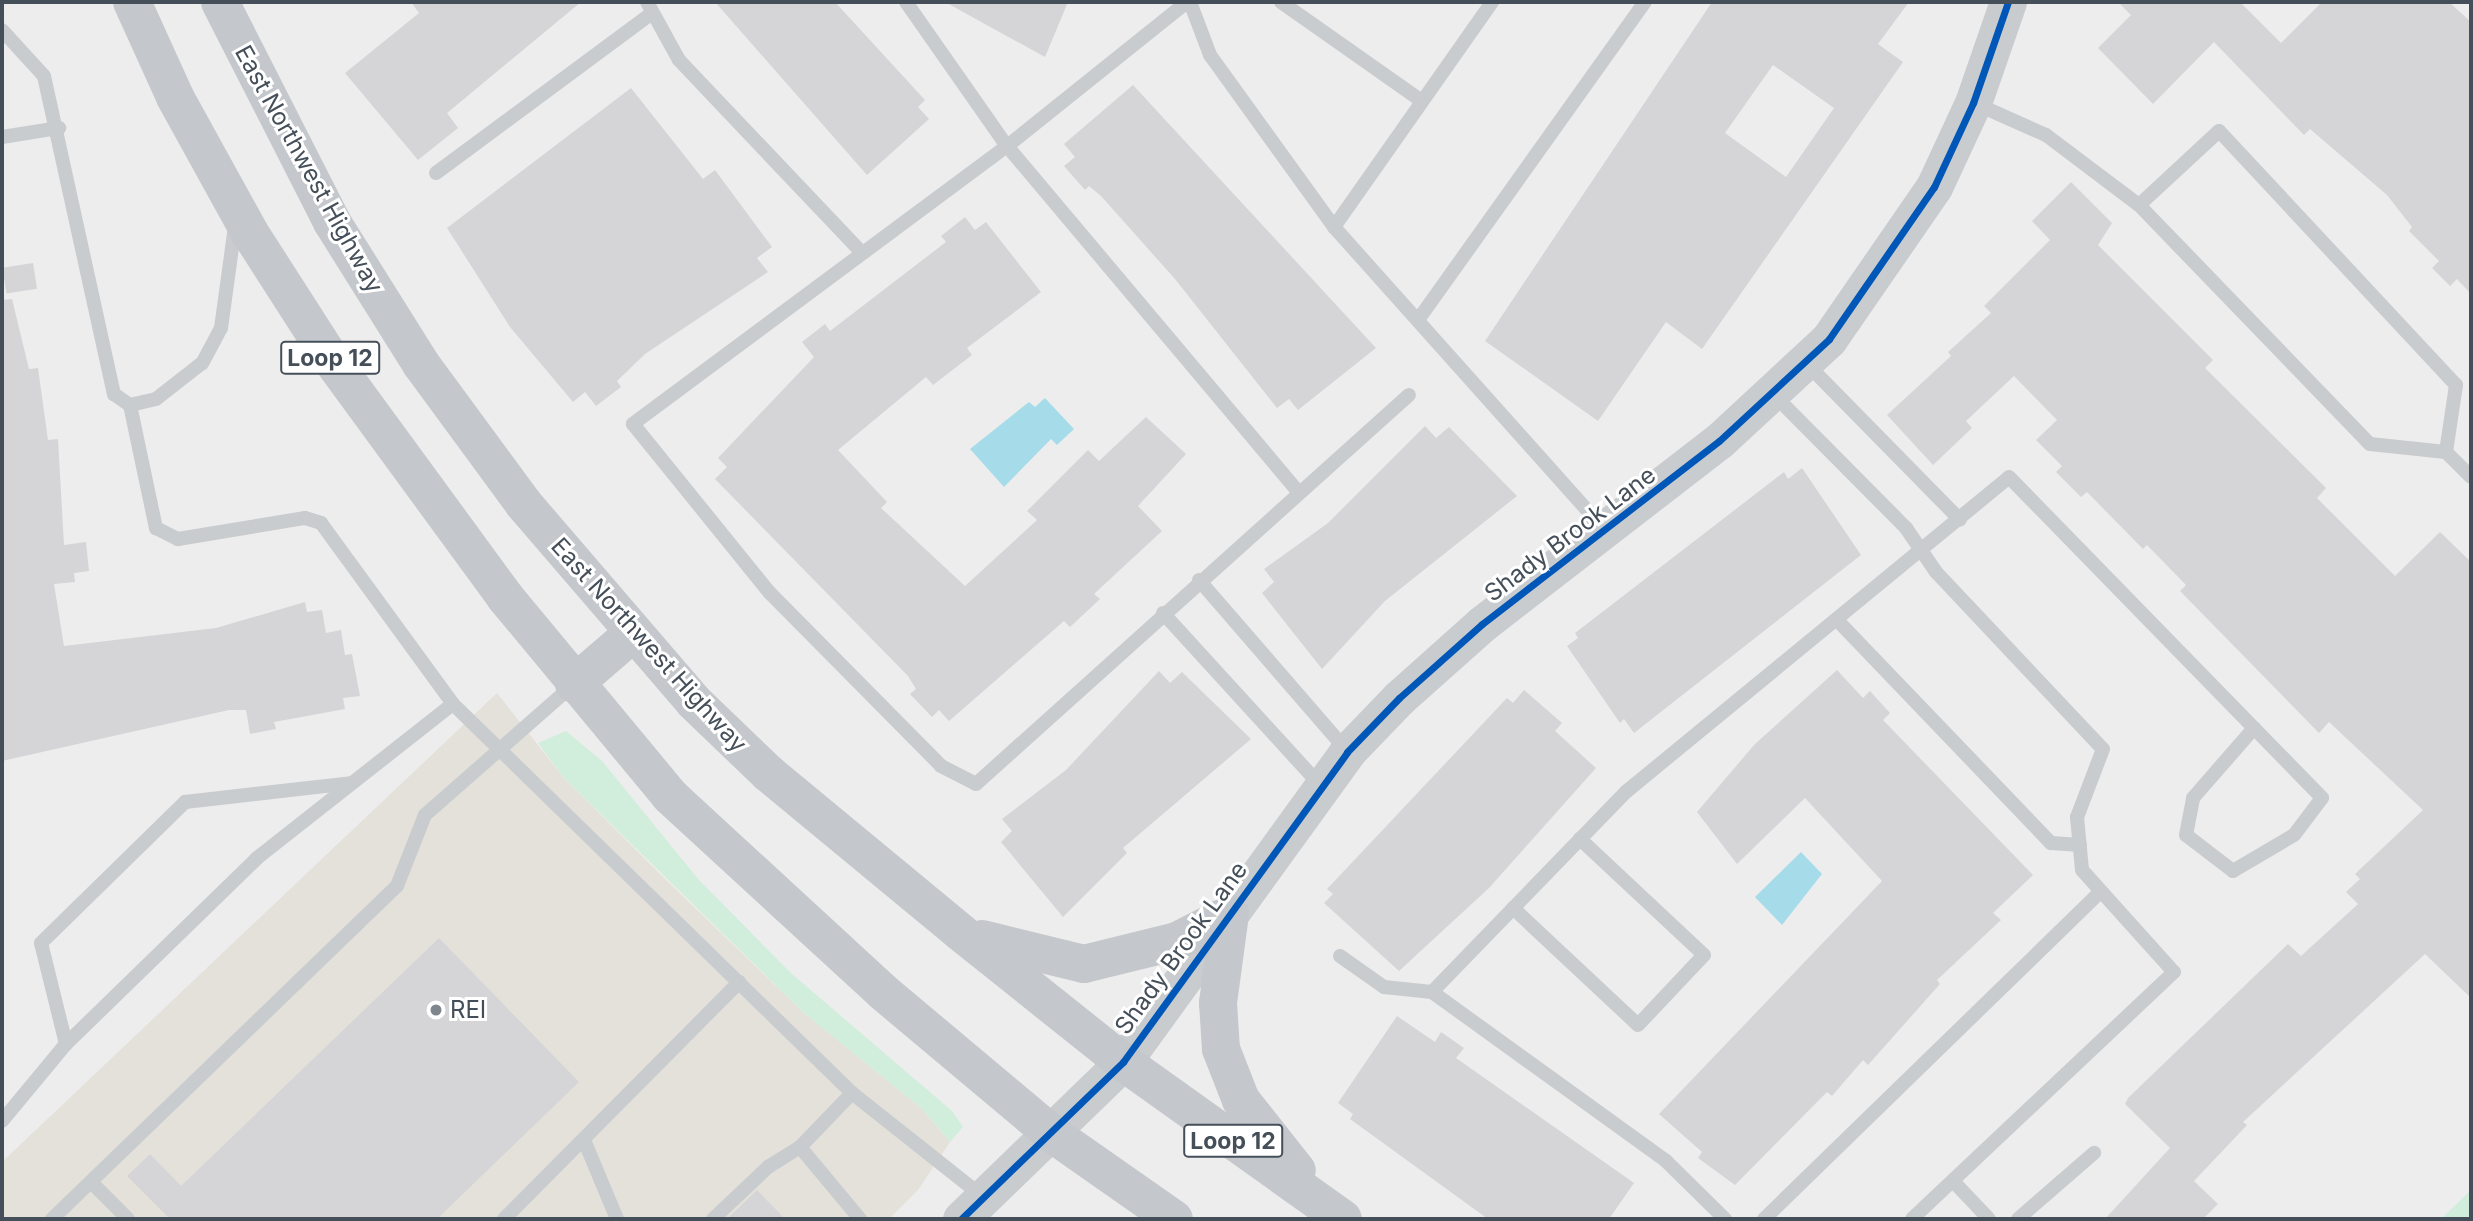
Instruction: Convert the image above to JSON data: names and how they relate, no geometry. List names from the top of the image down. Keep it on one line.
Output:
{"streets":{"main road":["East Northwest Highway","Loop 12"],"street":["Shady Brook Lane"]},"crossings":[["East Northwest Highway","Shady Brook Lane"],["Loop 12","Shady Brook Lane"]],"places":["REI"]}
